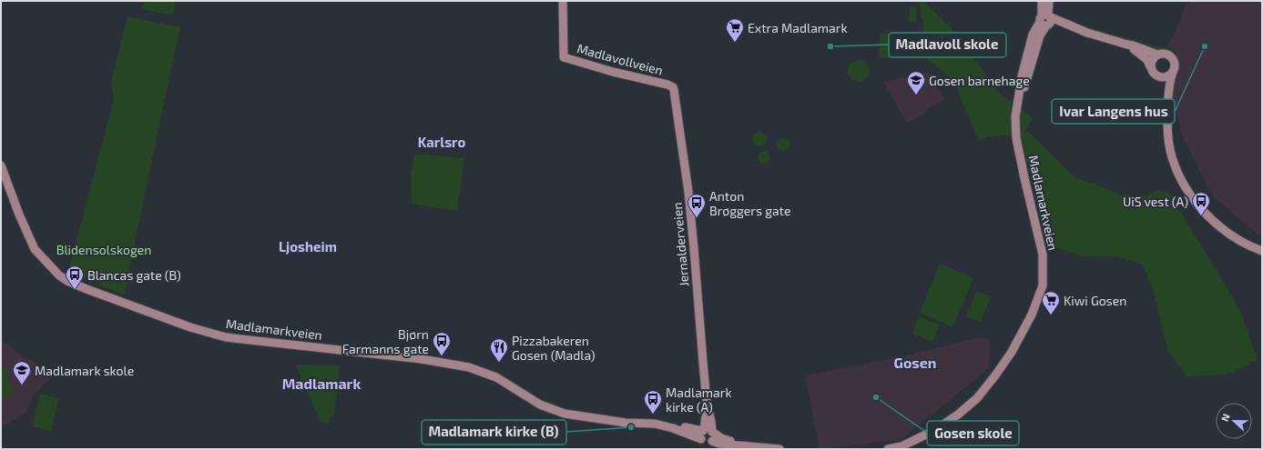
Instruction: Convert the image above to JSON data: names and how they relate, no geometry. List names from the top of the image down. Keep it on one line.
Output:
{"streets":{"main road":["Madlavollveien","Madlamarkveien","Jernalderveien"]},"crossings":[["Madlavollveien","Jernalderveien"],["Madlamarkveien","Jernalderveien"]],"districts":["Karlsro","Ljosheim","Gosen","Madlamark"],"parks":["Blidensolskogen"],"places":{"supermarket":["Extra Madlamark","Kiwi Gosen"],"other":["Madlavoll skole","Ivar Langens hus","Gosen skole","Madlamark kirke (B)"],"school or university":["Gosen barnehage","Madlamark skole"],"bus stop":["UiS vest (A)","Anton Brøggers gate","Blancas gate (B)","Bjørn Farmanns gate","Madlamark kirke (A)"],"restaurant":["Pizzabakeren Gosen (Madla)"]},"north":"left"}
